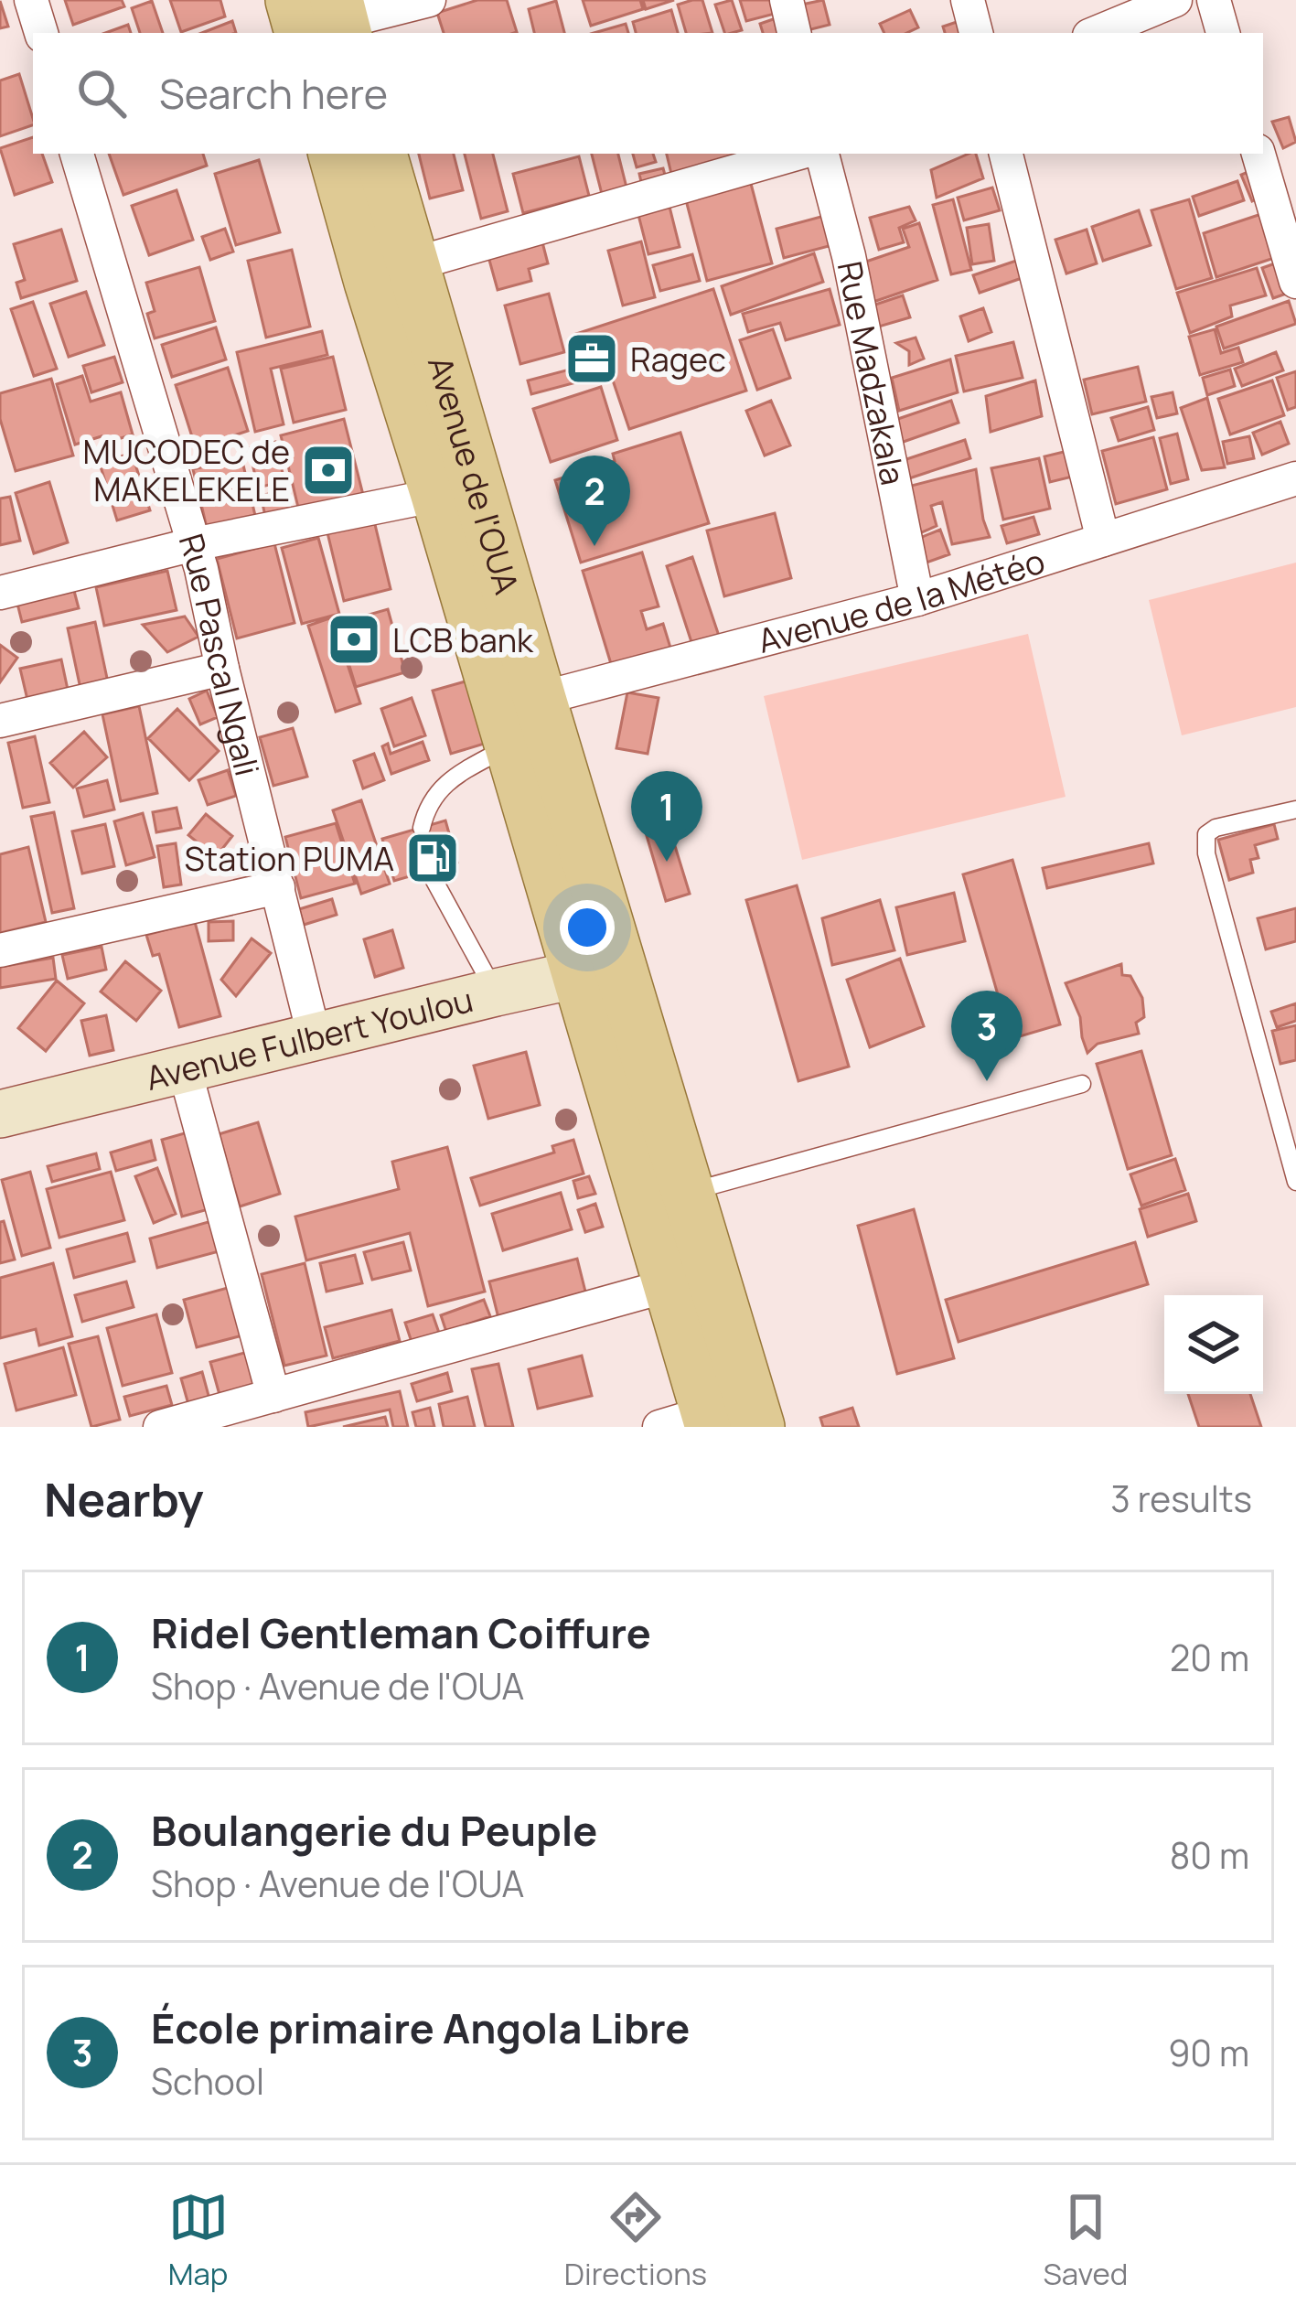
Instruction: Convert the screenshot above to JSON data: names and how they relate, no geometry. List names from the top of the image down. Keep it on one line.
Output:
{"streets":{"main road":["Avenue de l'OUA","Avenue Fulbert Youlou"],"street":["Rue Madzakala","Avenue de la Météo","Rue Pascal Ngali"]},"crossings":[["Rue Madzakala","Avenue de la Météo"],["Avenue de l'OUA","Avenue de la Météo"],["Avenue de l'OUA","Avenue Fulbert Youlou"],["Rue Pascal Ngali","Avenue Fulbert Youlou"]],"places":{"office":["Ragec"],"bank":["MUCODEC de MAKELEKELE","LCB bank"],"fuel station":["Station PUMA"]},"page":{"search":"Search here","pins":["2","1","3"],"heading":["Nearby","3 results"],"list":[{"mark":"1","name":"Ridel Gentleman Coiffure","note":"Shop · Avenue de l'OUA","value":"20 m"},{"mark":"2","name":"Boulangerie du Peuple","note":"Shop · Avenue de l'OUA","value":"80 m"},{"mark":"3","name":"École primaire Angola Libre","note":"School","value":"90 m"}],"nav":["Map","Directions","Saved"]}}
